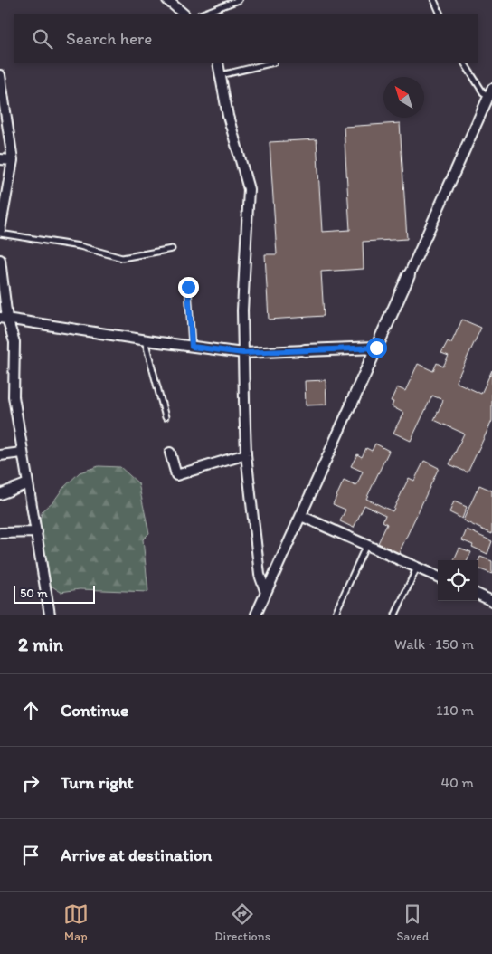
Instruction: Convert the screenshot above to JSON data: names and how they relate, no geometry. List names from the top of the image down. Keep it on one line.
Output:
{"scale_bar":"50 m","north":"top left","page":{"search":"Search here","scale":"50 m","heading":["2 min","Walk · 150 m"],"list":[["Continue","110 m"],["Turn right","40 m"],"Arrive at destination"],"nav":["Map","Directions","Saved"]}}
